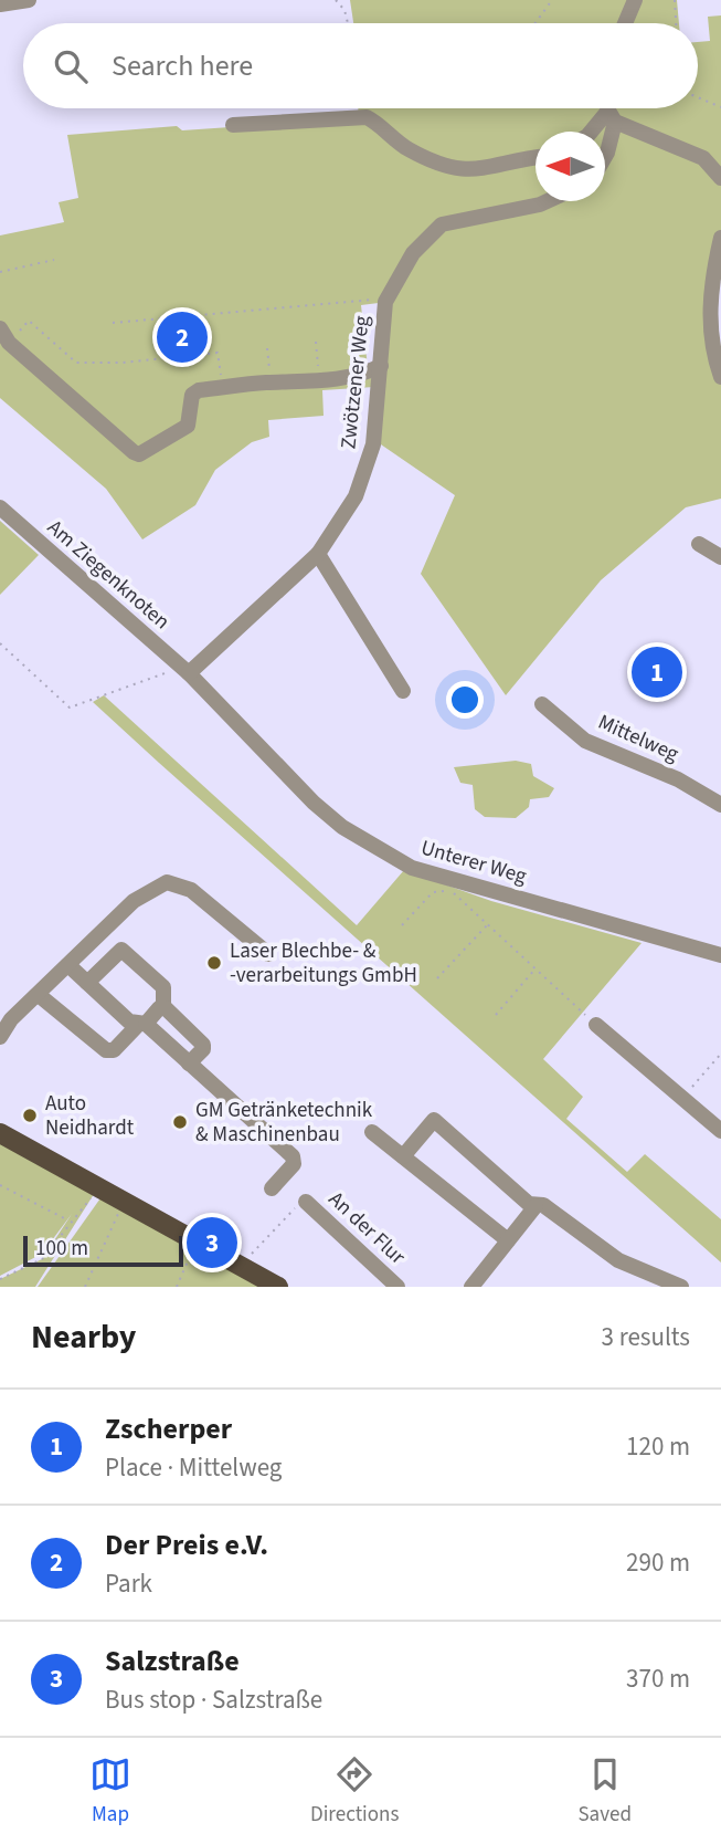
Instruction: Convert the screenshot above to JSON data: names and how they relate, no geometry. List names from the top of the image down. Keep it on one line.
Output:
{"streets":{"street":["Zwötzener Weg","Am Ziegenknoten","Mittelweg","Unterer Weg","An der Flur"]},"crossings":[["Zwötzener Weg","Am Ziegenknoten"],["Zwötzener Weg","Unterer Weg"],["Am Ziegenknoten","Unterer Weg"]],"places":["Laser Blechbe- & -verarbeitungs GmbH","Auto Neidhardt","GM Getränketechnik & Maschinenbau"],"scale_bar":"100 m","north":"left","page":{"search":"Search here","pins":["2","1","3"],"scale":"100 m","heading":["Nearby","3 results"],"list":[{"mark":"1","name":"Zscherper","note":"Place · Mittelweg","value":"120 m"},{"mark":"2","name":"Der Preis e.V.","note":"Park","value":"290 m"},{"mark":"3","name":"Salzstraße","note":"Bus stop · Salzstraße","value":"370 m"}],"nav":["Map","Directions","Saved"]}}
